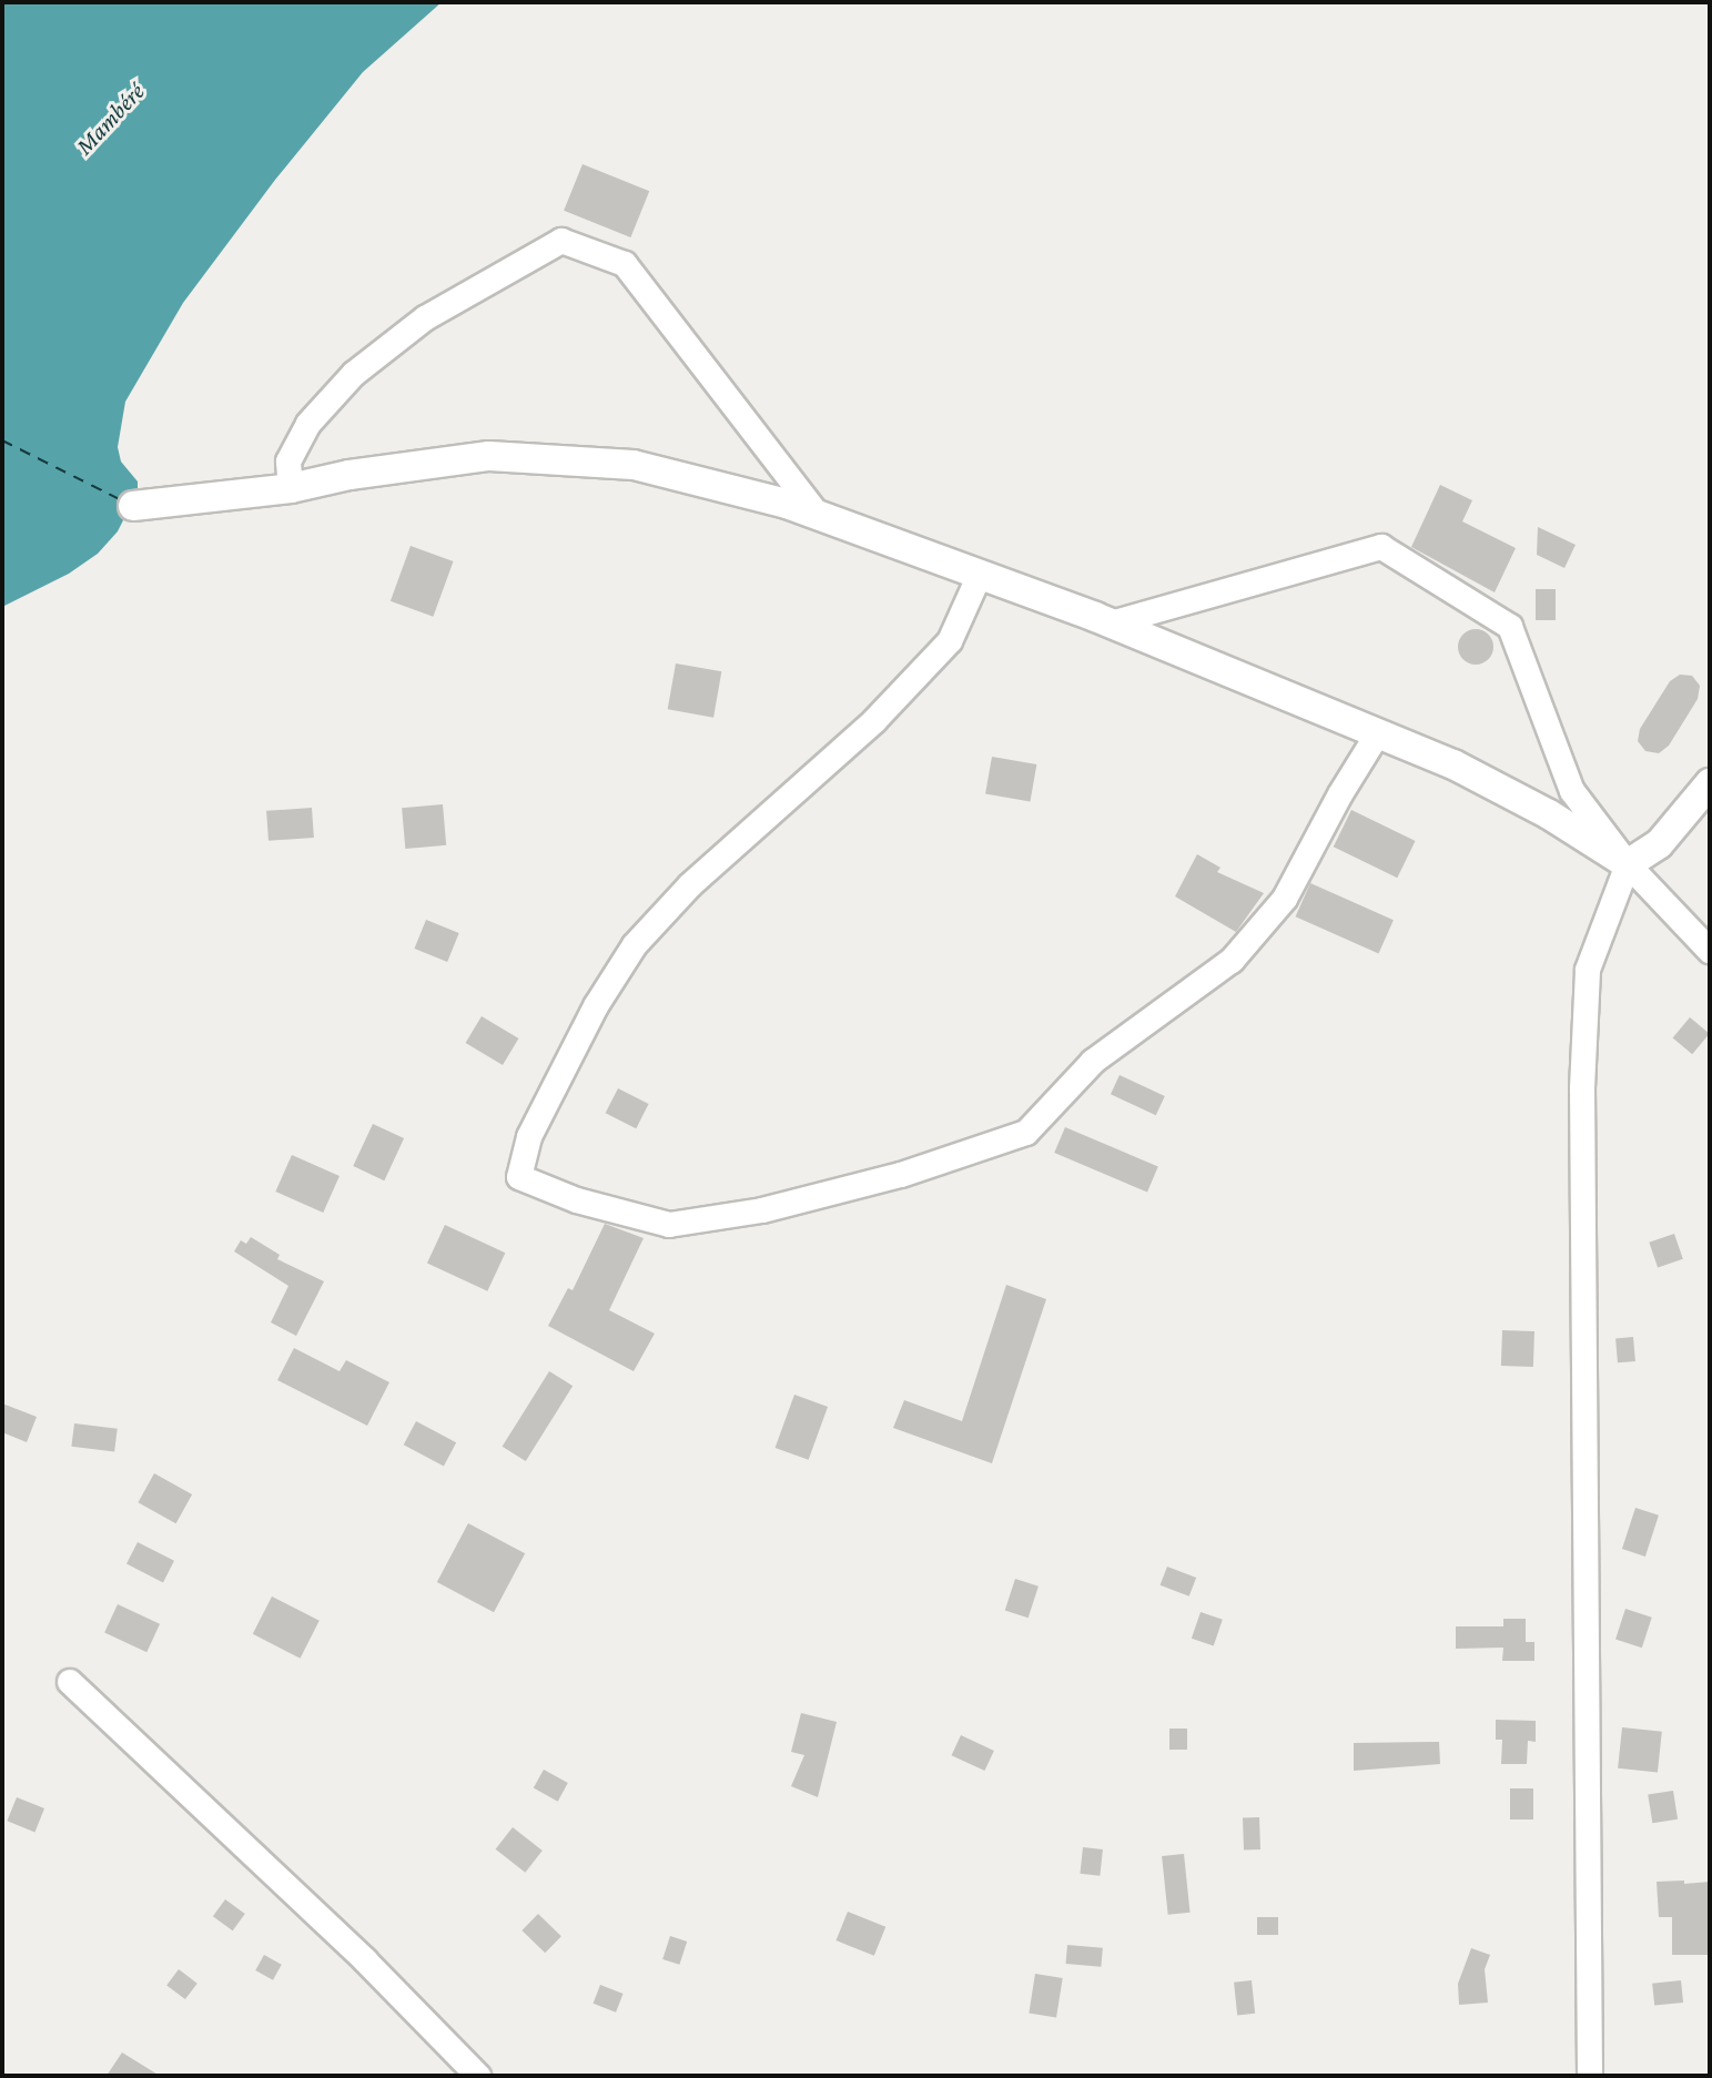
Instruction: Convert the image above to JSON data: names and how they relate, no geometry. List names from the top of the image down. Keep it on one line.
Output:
{"water":["Mambéré"]}
